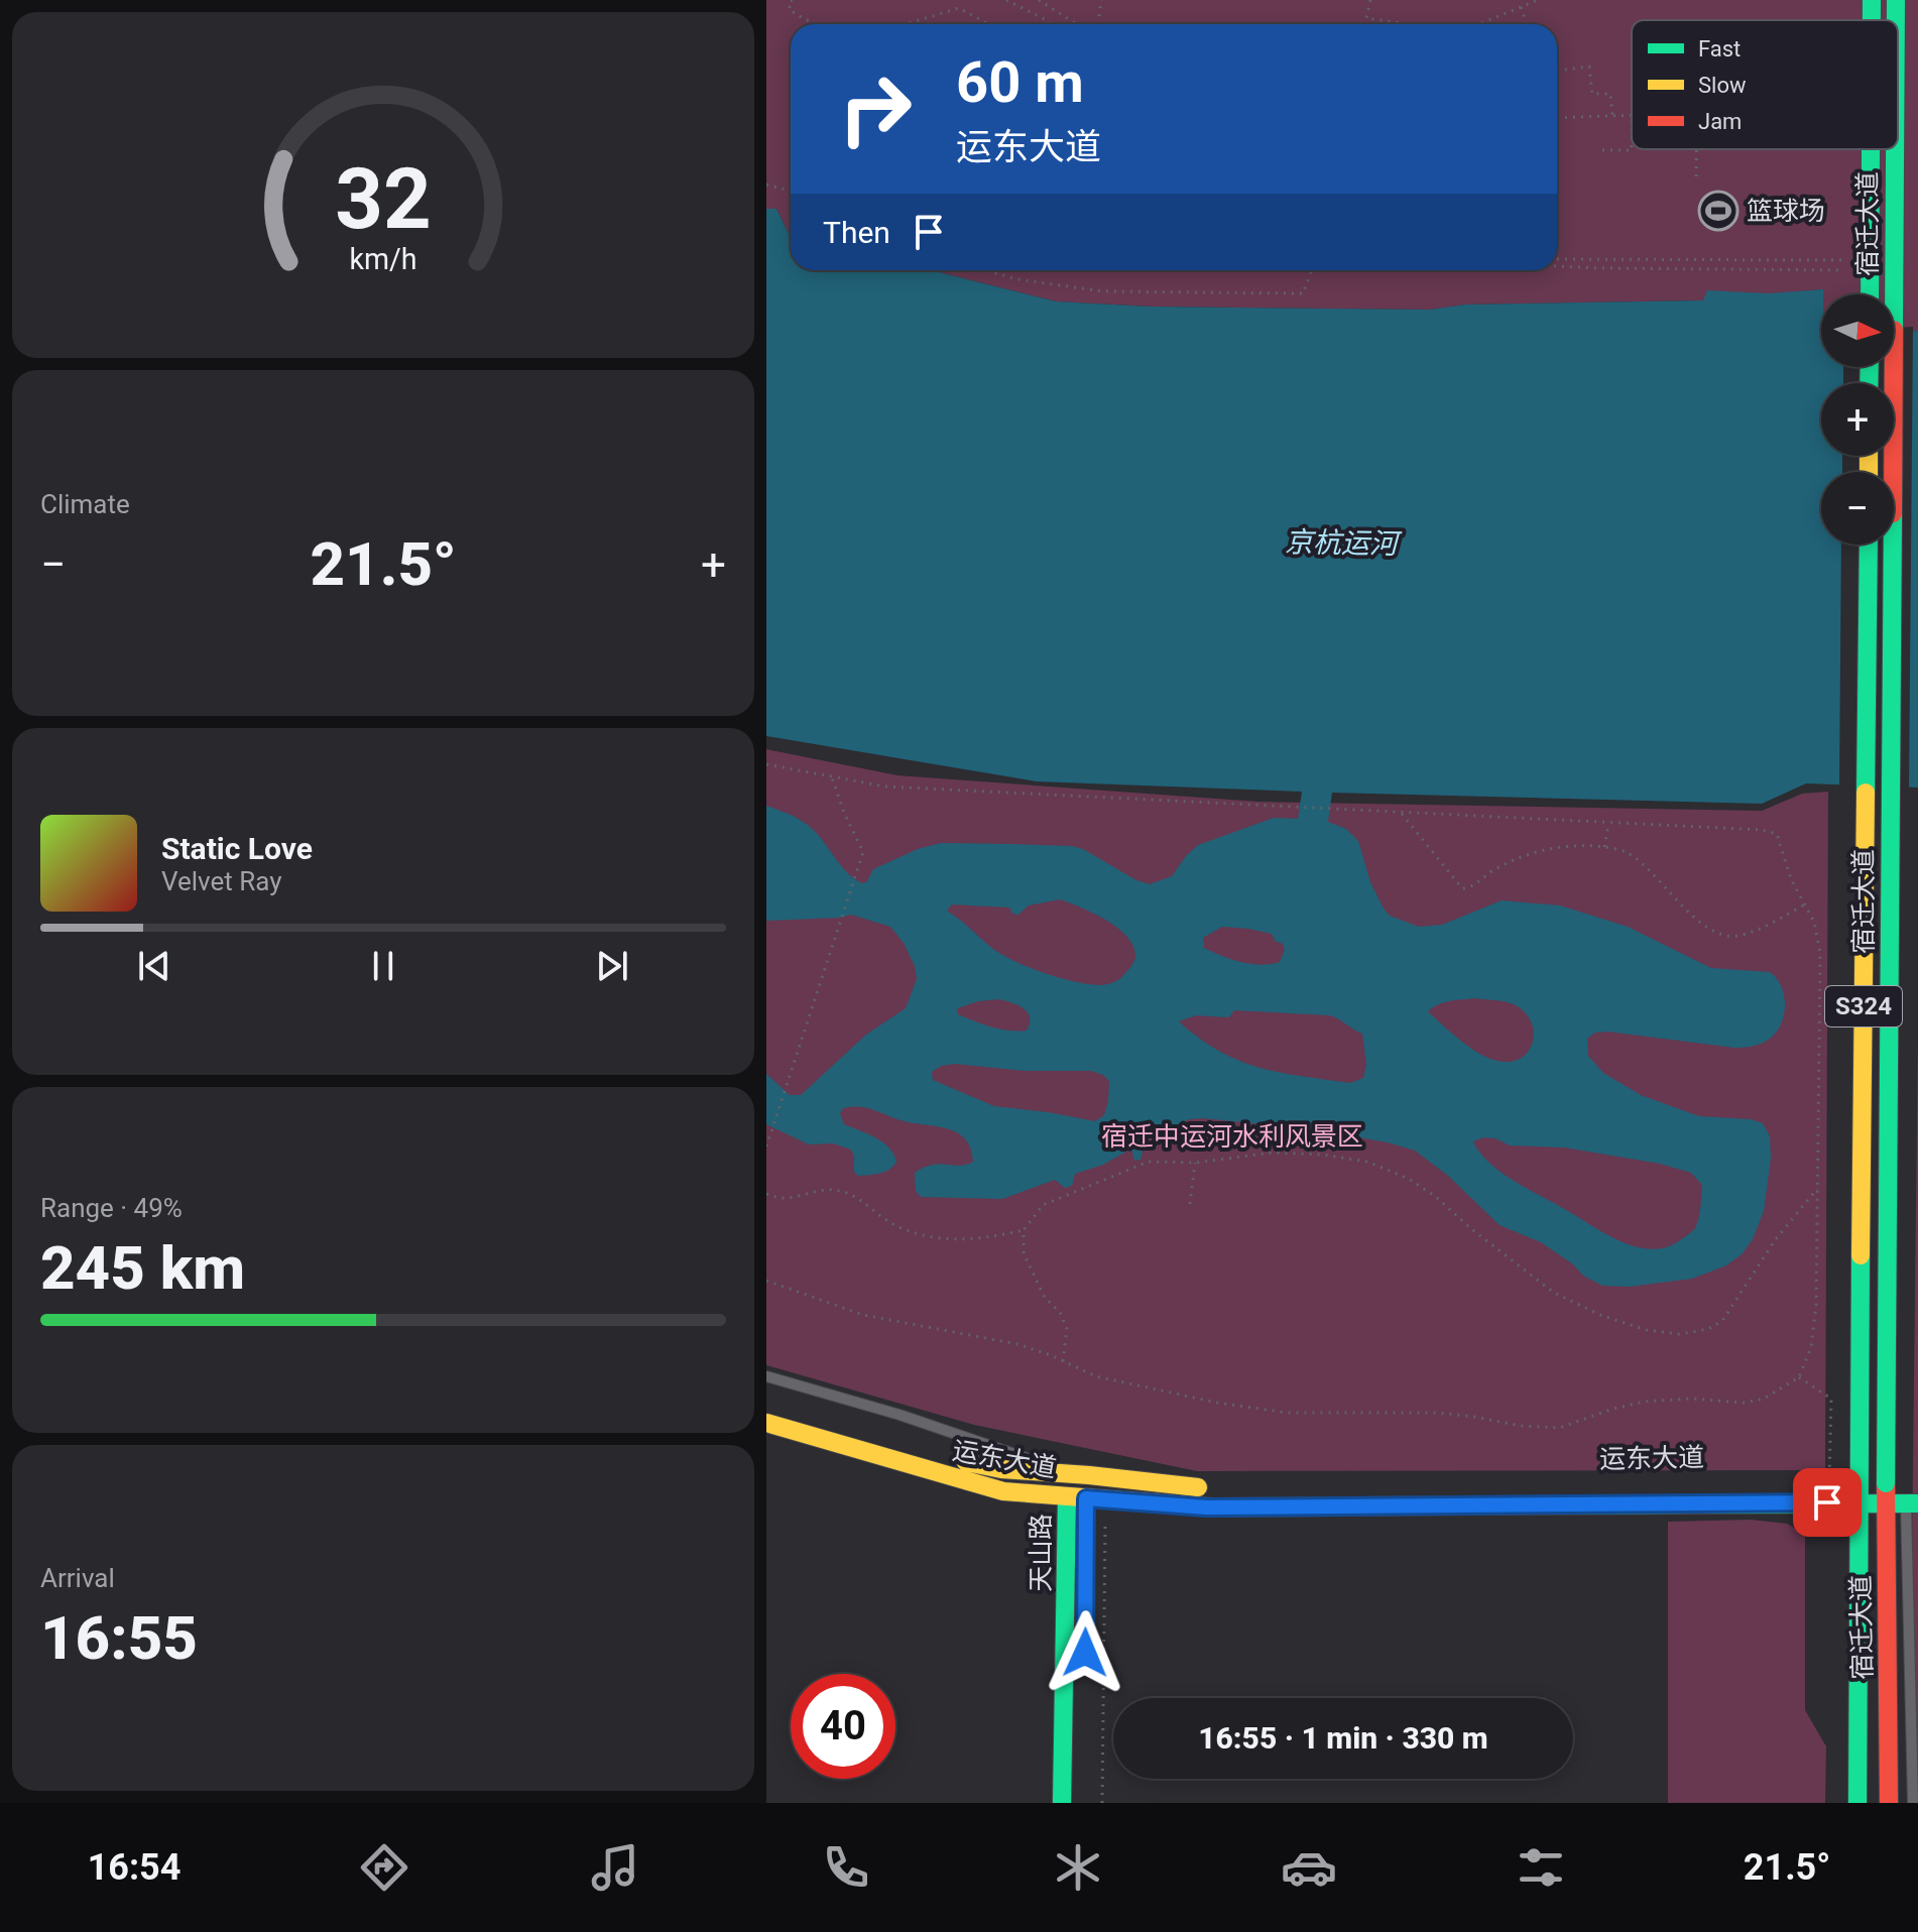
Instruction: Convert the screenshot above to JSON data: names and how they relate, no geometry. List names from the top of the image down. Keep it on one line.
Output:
{"streets":{"main road":["宿迁大道","S324","运东大道","天山路"]},"crossings":[["宿迁大道","运东大道"],["运东大道","天山路"]],"water":["京杭运河"],"parks":["宿迁中运河水利风景区"],"places":{"sports":["篮球场"]},"legend":["Fast","Slow","Jam"],"north":"right","page":{"turn":["60 m","运东大道"],"then":"Then","map_buttons":["+","−"],"tile":["Climate",["Range · 49%","245 km"],["Arrival","16:55"]],"heat":["−","21.5°","+"],"song":["Static Love","Velvet Ray"],"limit":"40","trip":"16:55 · 1 min · 330 m","tabs":["16:54","21.5°"],"gauge":["32","km/h"]}}
